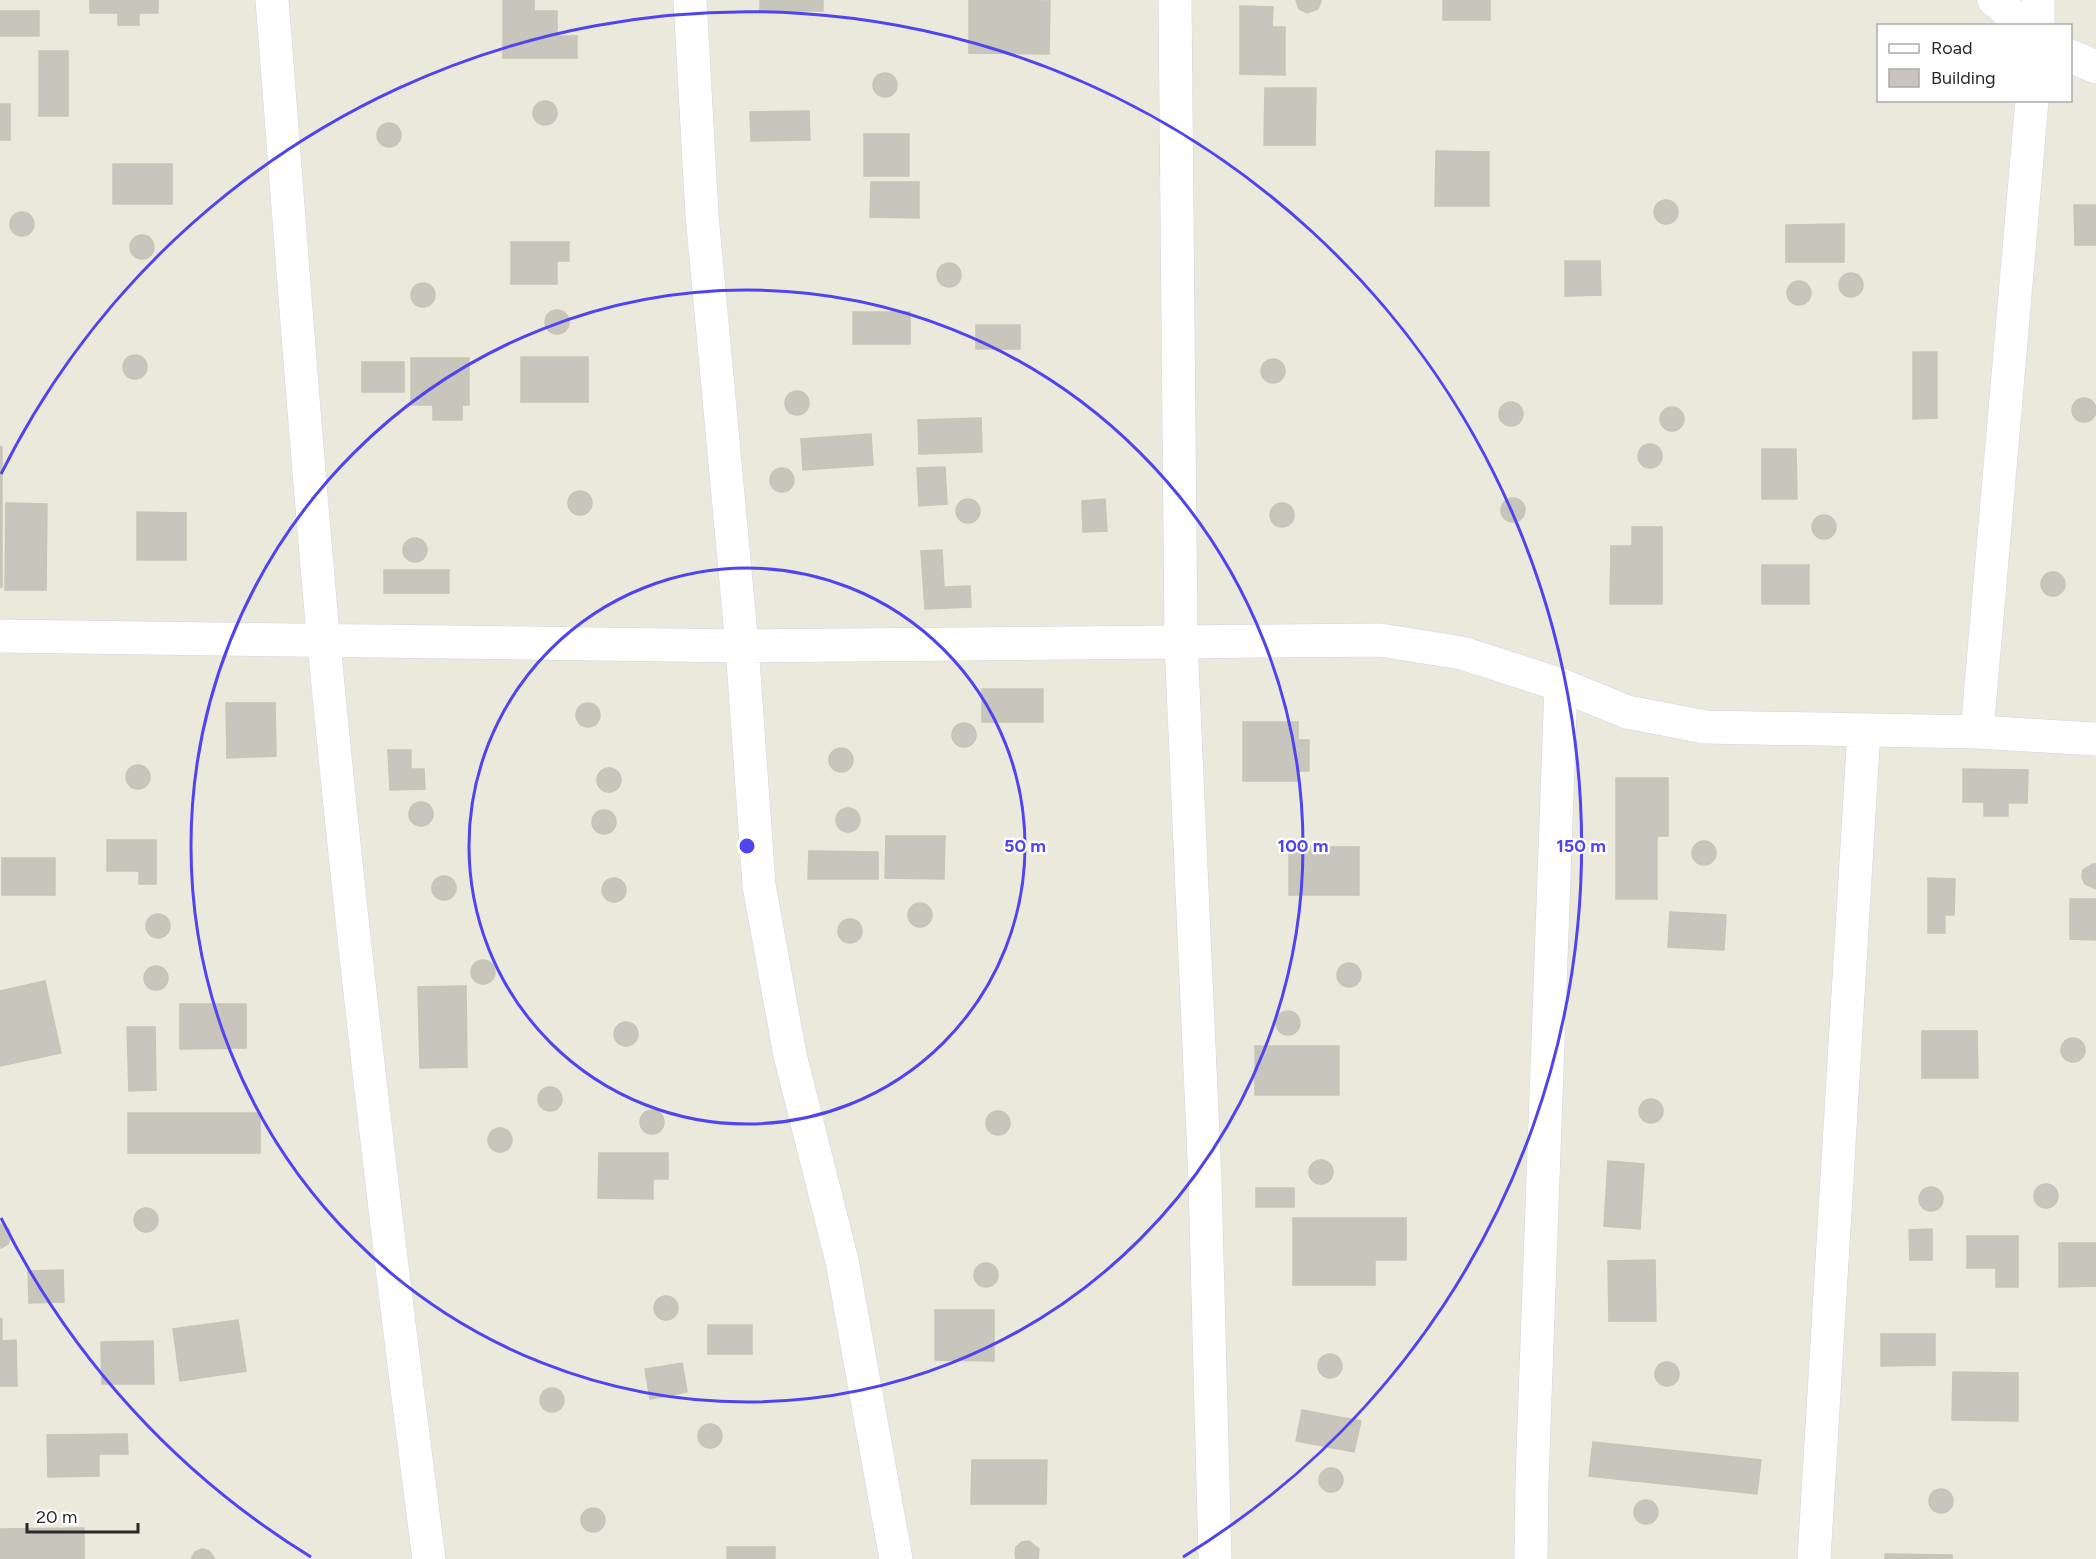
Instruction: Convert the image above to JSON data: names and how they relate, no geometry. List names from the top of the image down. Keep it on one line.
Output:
{"legend":["Road","Building"],"scale_bar":"20 m","rings":["50 m","100 m","150 m"]}
